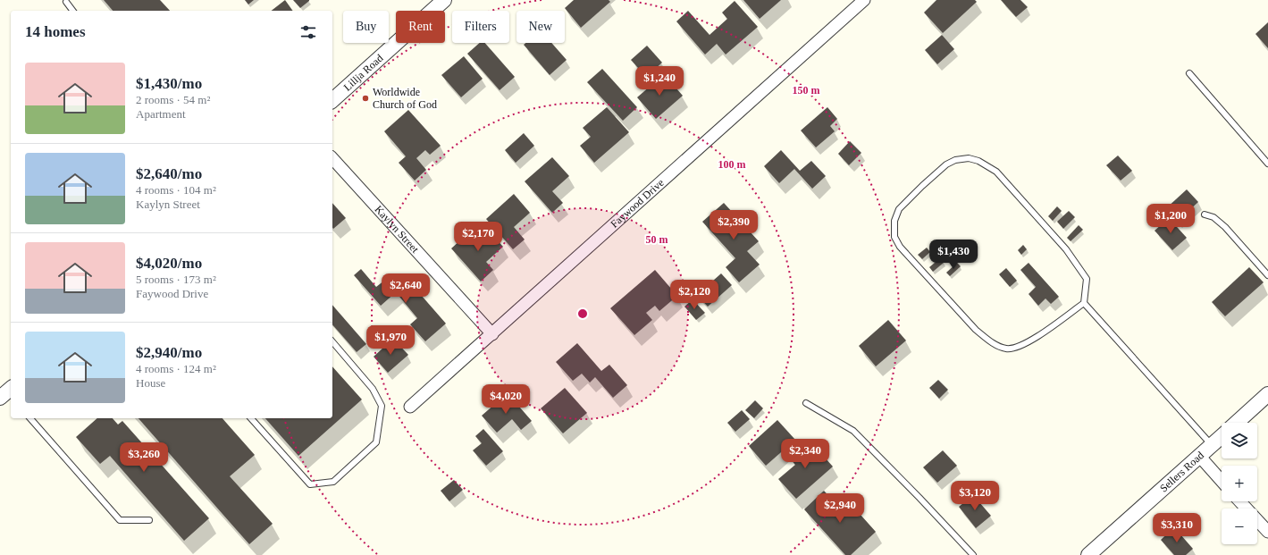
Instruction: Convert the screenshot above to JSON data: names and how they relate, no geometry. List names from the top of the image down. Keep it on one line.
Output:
{"streets":{"street":["Lillja Road","Faywood Drive","Kaylyn Street","Sellers Road"]},"crossings":[["Faywood Drive","Kaylyn Street"]],"places":["Worldwide Church of God"],"page":{"chip":["Buy","Rent","Filters","New"],"heading":"14 homes","list":[{"name":"$1,430/mo","note":"2 rooms · 54 m² · Apartment"},{"name":"$2,640/mo","note":"4 rooms · 104 m² · Kaylyn Street"},{"name":"$4,020/mo","note":"5 rooms · 173 m² · Faywood Drive"},{"name":"$2,940/mo","note":"4 rooms · 124 m² · House"}],"price":["$1,240","$1,200","$2,390","$2,170","$1,430","$2,640","$2,120","$1,970","$4,020","$2,340","$3,260","$3,120","$2,940","$3,310"],"map_buttons":["+","−"]},"rings":["150 m","100 m","50 m"]}
